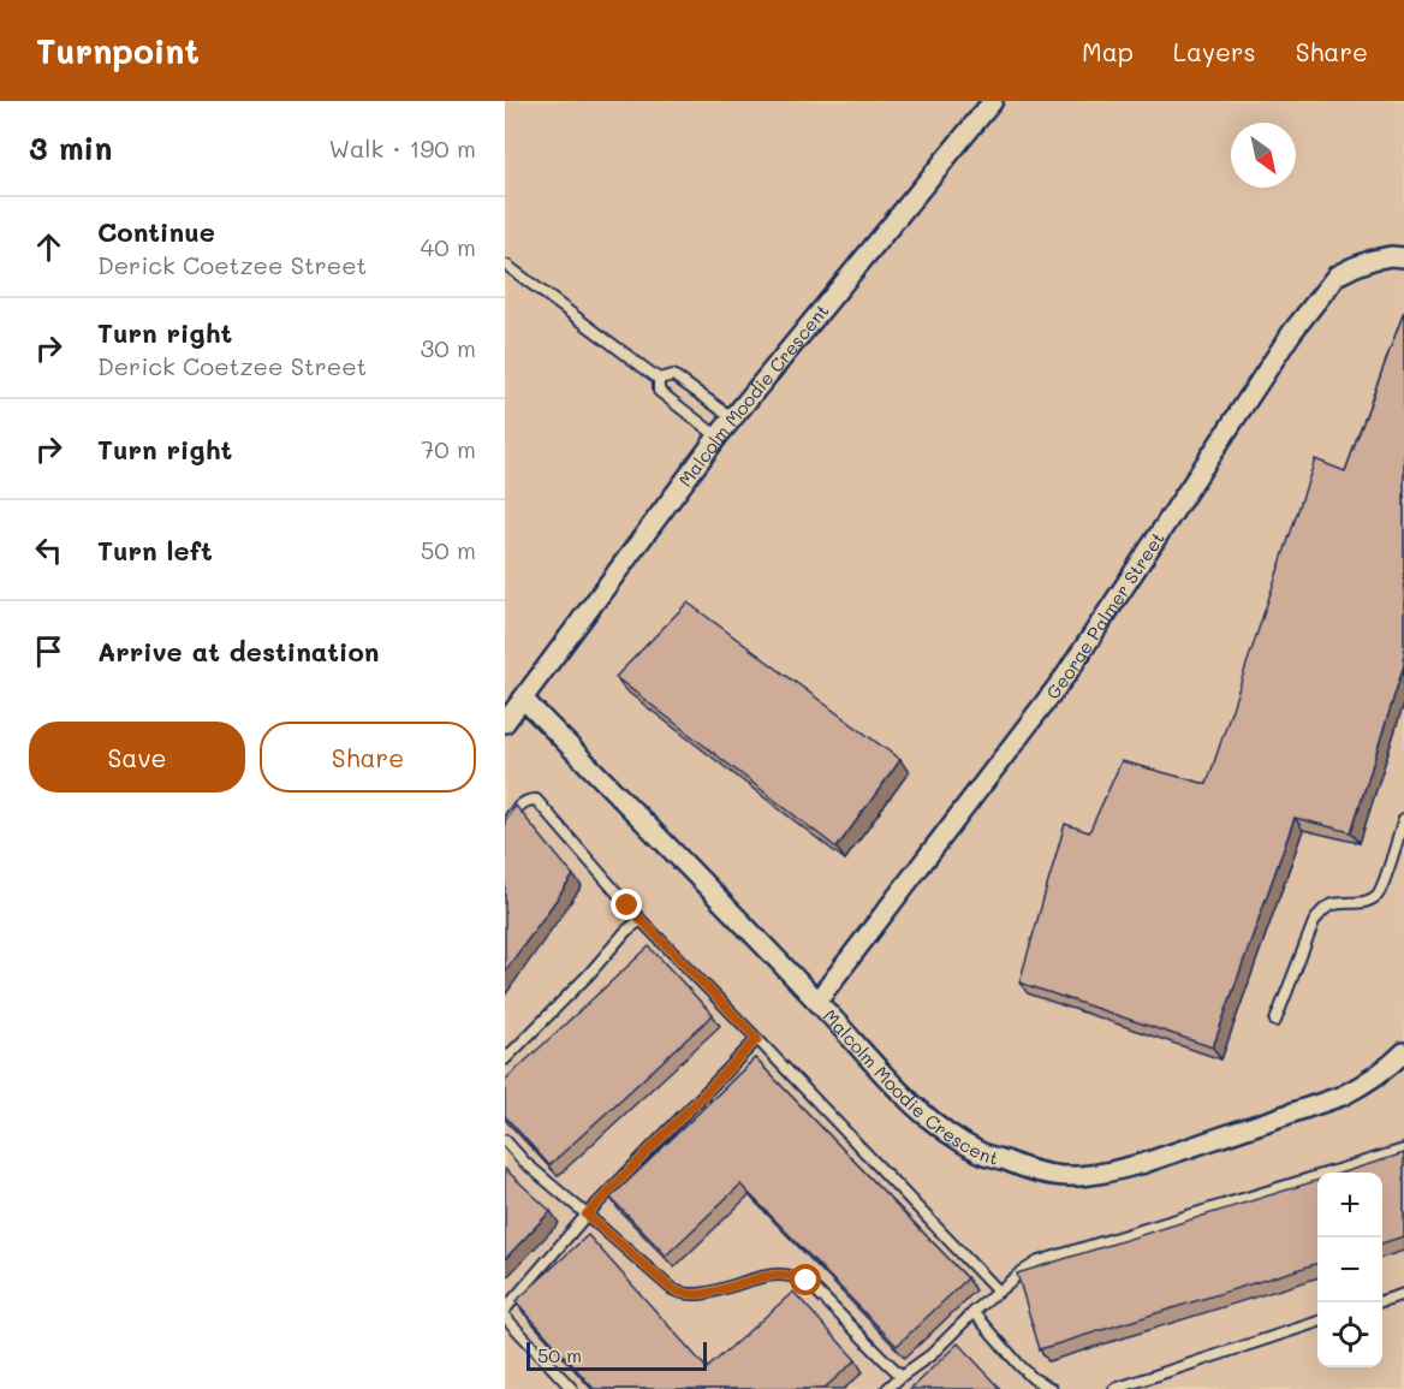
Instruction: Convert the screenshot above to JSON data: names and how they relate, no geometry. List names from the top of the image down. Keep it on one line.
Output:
{"streets":{"street":["Malcolm Moodie Crescent","George Palmer Street"]},"crossings":[["Malcolm Moodie Crescent","George Palmer Street"]],"scale_bar":"50 m","north":"bottom right","page":{"header":"Turnpoint","nav":["Map","Layers","Share"],"heading":["3 min","Walk · 190 m"],"list":[["Continue","Derick Coetzee Street","40 m"],["Turn right","Derick Coetzee Street","30 m"],["Turn right","70 m"],["Turn left","50 m"],"Arrive at destination"],"buttons":["Save","Share"],"map_buttons":["+","−"],"scale":"50 m"}}
